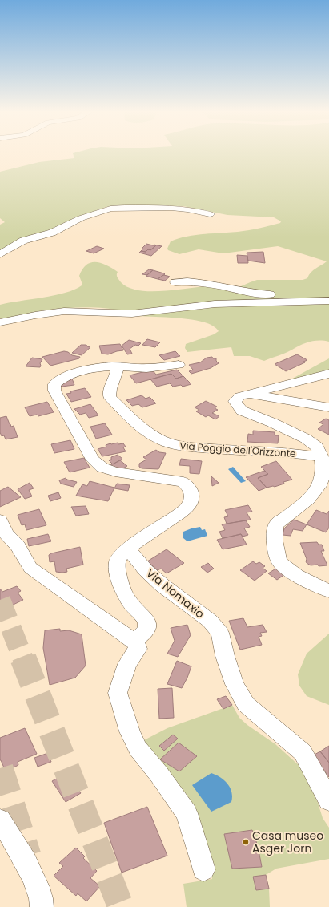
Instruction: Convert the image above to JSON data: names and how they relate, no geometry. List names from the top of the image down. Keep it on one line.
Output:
{"streets":{"street":["Via Poggio dell'Orizzonte","Via Nomaxio"]},"places":["Casa museo Asger Jorn"]}
